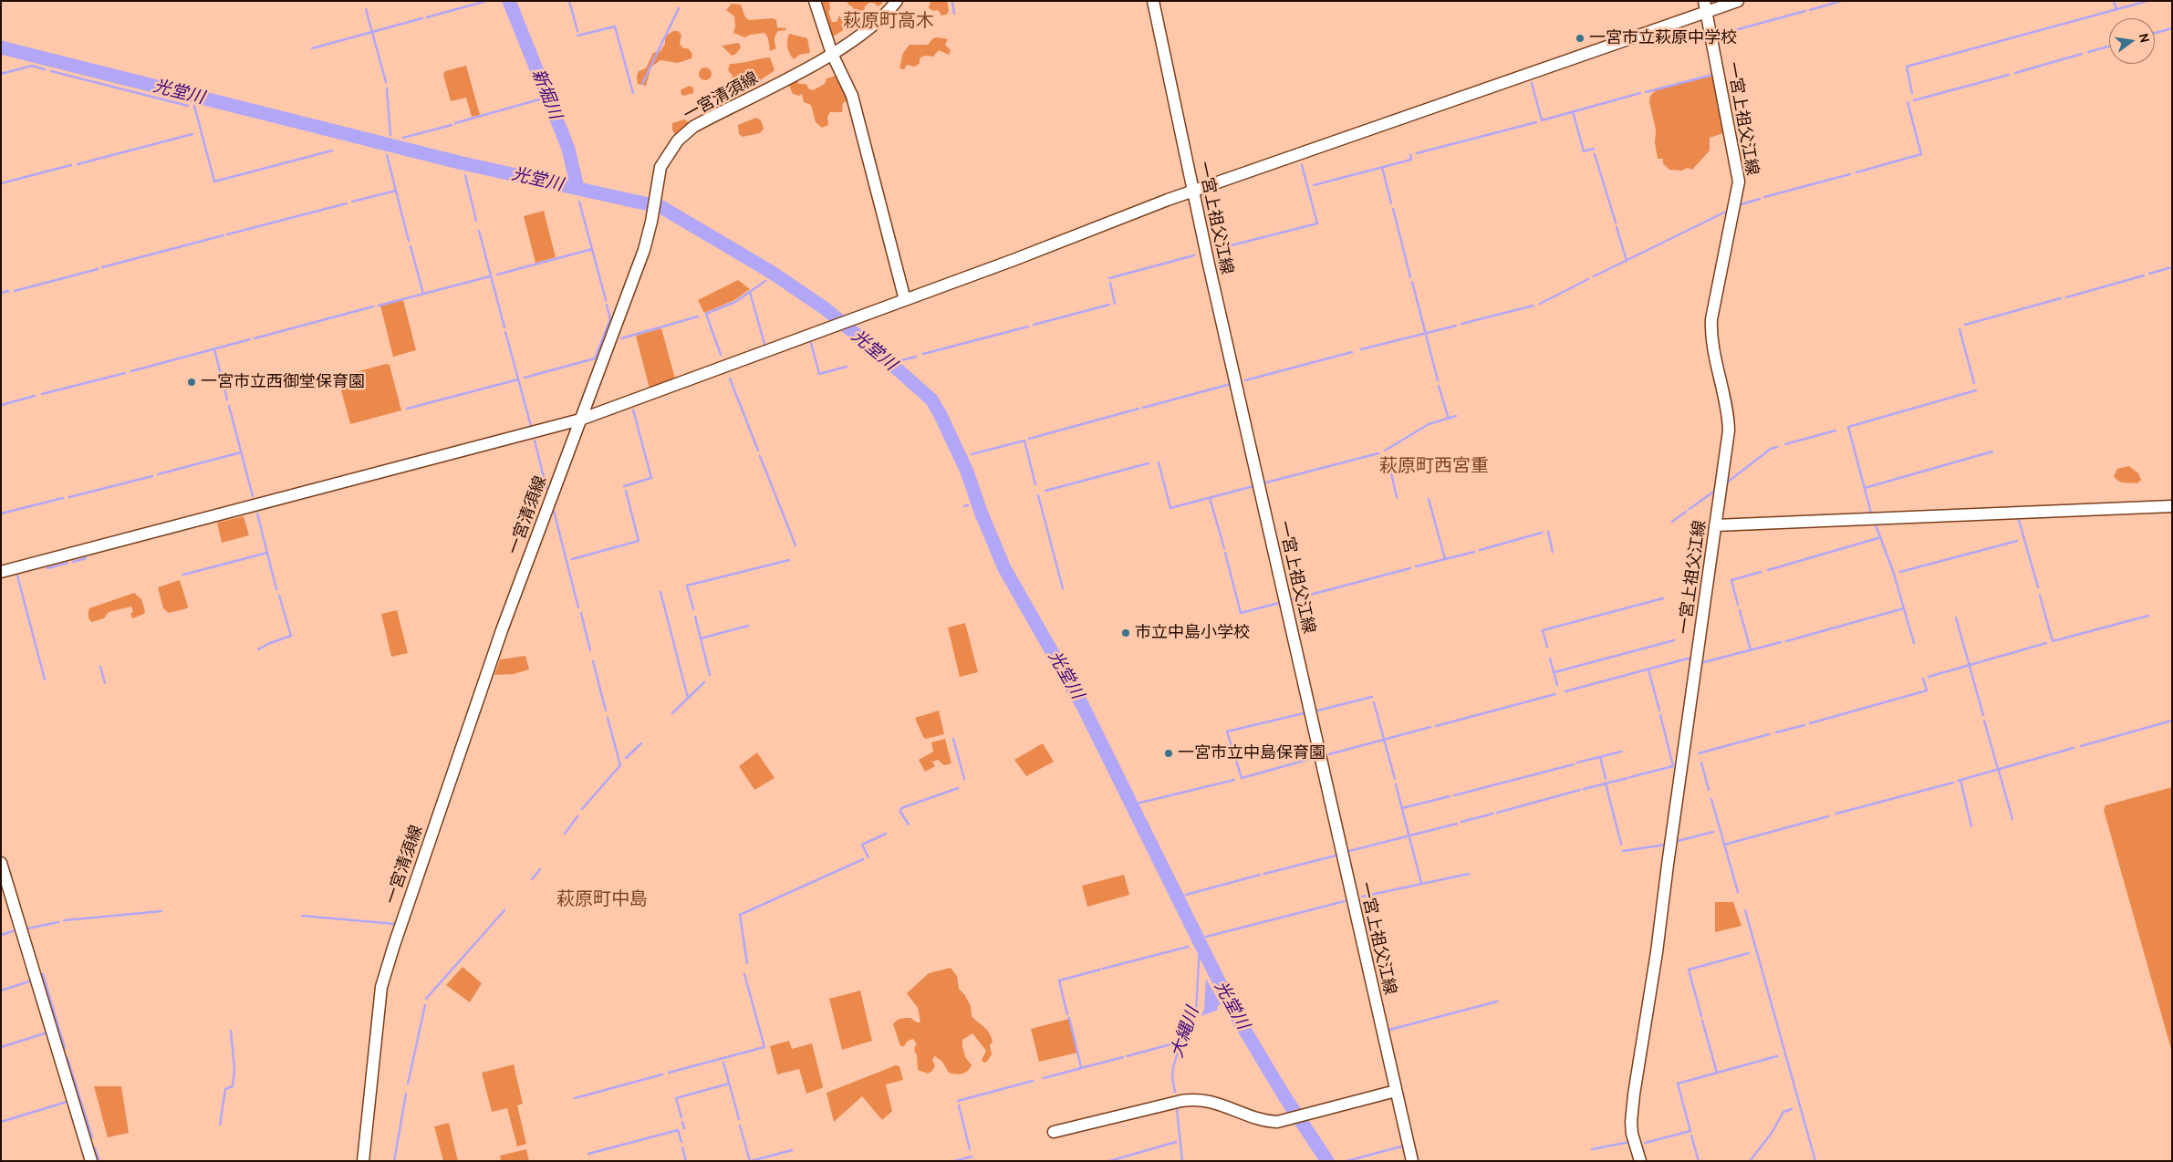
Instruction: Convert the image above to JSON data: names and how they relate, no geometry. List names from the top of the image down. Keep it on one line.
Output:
{"streets":{"main road":["一宮清須線","一宮上祖父江線"]},"districts":["萩原町高木","萩原町西宮重","萩原町中島"],"water":["光堂川","新堀川","大縄川"],"places":["一宮市立萩原中学校","一宮市立西御堂保育園","市立中島小学校","一宮市立中島保育園"],"north":"right"}
